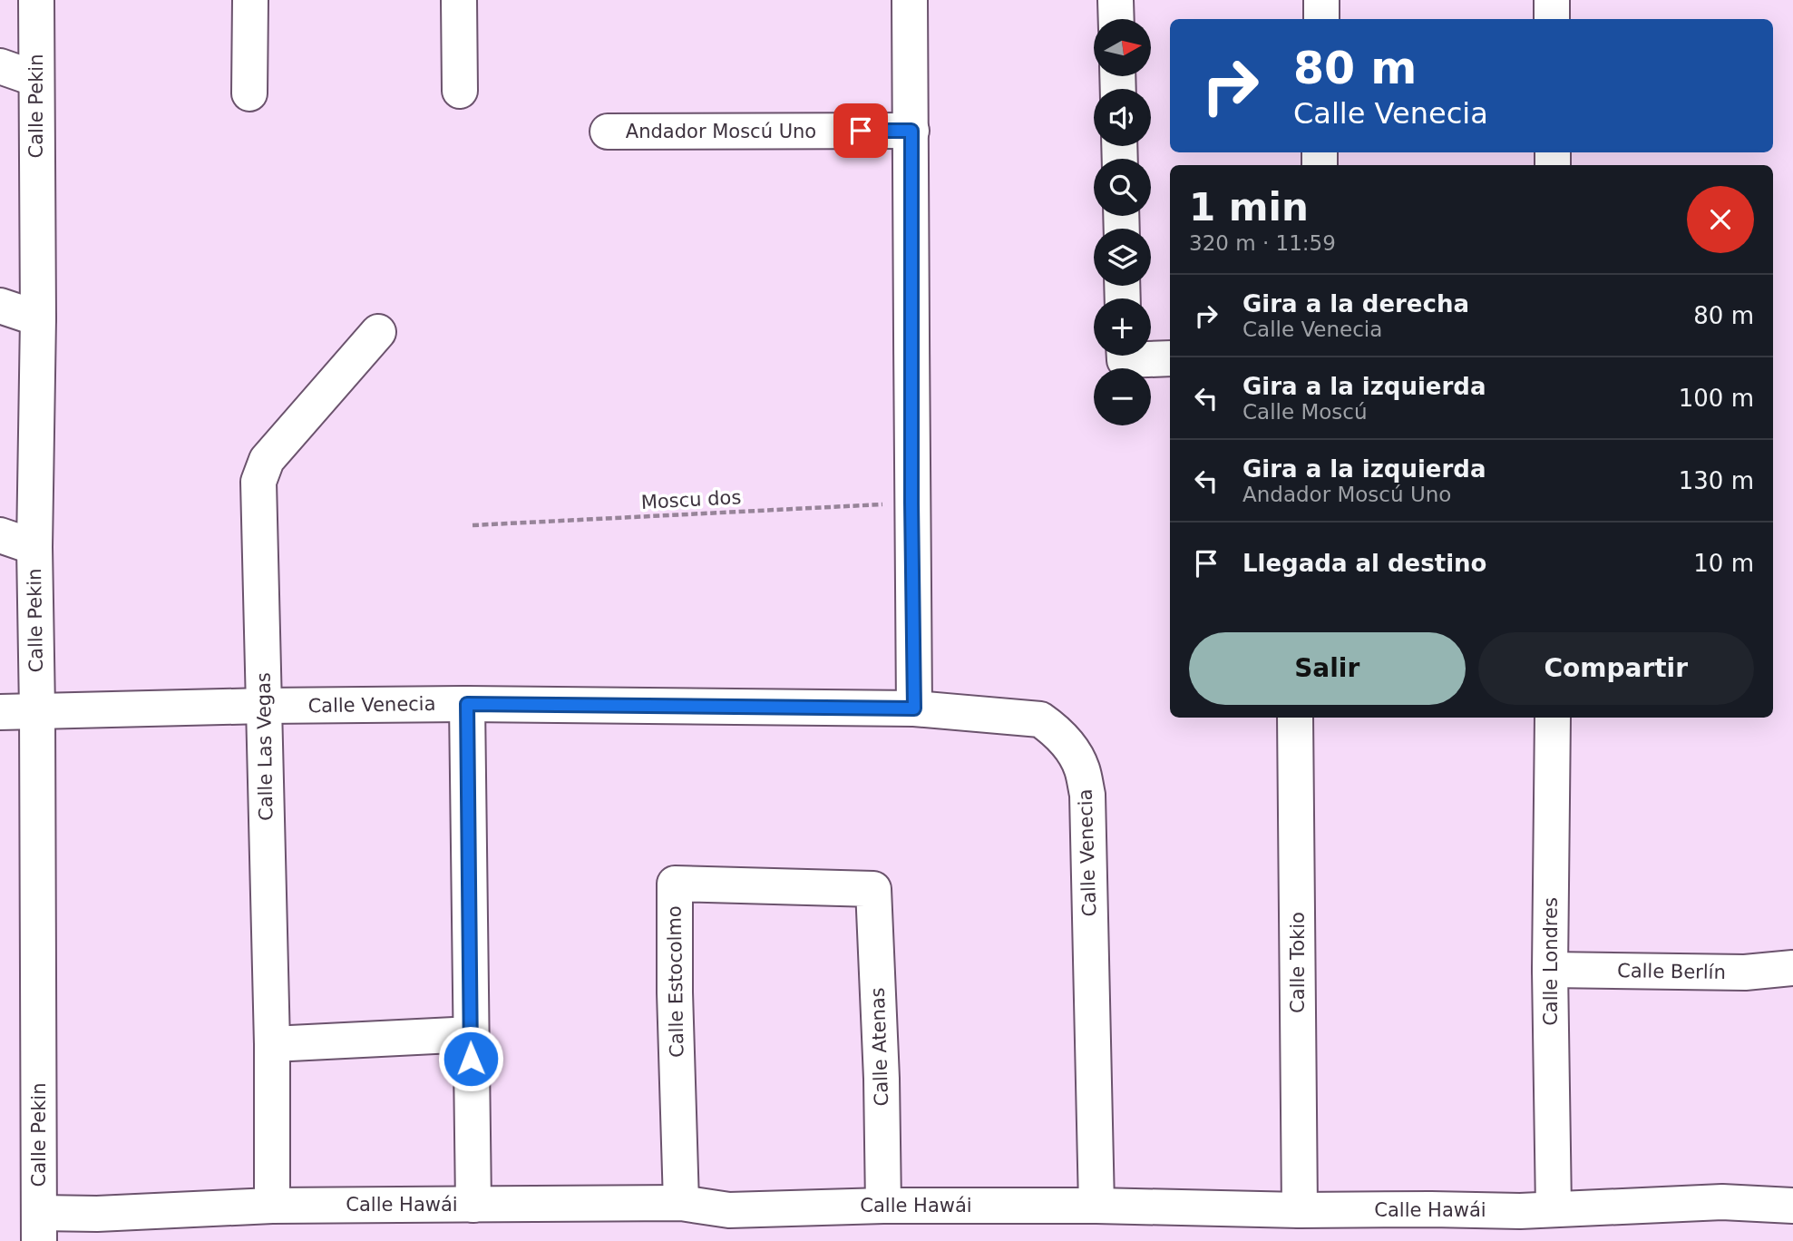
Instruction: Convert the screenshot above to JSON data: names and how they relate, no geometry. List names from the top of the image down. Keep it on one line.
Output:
{"streets":{"street":["Calle Pekin","Andador Moscú Uno","Calle Venecia","Calle Las Vegas","Calle Londres","Calle Tokio","Calle Berlín","Calle Estocolmo","Calle Atenas","Calle Hawái"],"path":["Moscu dos"]},"crossings":[["Calle Pekin","Calle Venecia"],["Calle Pekin","Calle Hawái"],["Calle Venecia","Calle Las Vegas"],["Calle Venecia","Calle Hawái"],["Calle Las Vegas","Calle Hawái"],["Calle Londres","Calle Berlín"],["Calle Londres","Calle Hawái"],["Calle Tokio","Calle Hawái"],["Calle Estocolmo","Calle Atenas"],["Calle Estocolmo","Calle Hawái"],["Calle Atenas","Calle Hawái"]],"north":"right","page":{"map_buttons":["+","−"],"turn":["80 m","Calle Venecia"],"heading":["1 min","320 m · 11:59"],"list":[{"name":"Gira a la derecha","note":"Calle Venecia","value":"80 m"},{"name":"Gira a la izquierda","note":"Calle Moscú","value":"100 m"},{"name":"Gira a la izquierda","note":"Andador Moscú Uno","value":"130 m"},{"name":"Llegada al destino","value":"10 m"}],"buttons":["Salir","Compartir"]}}
